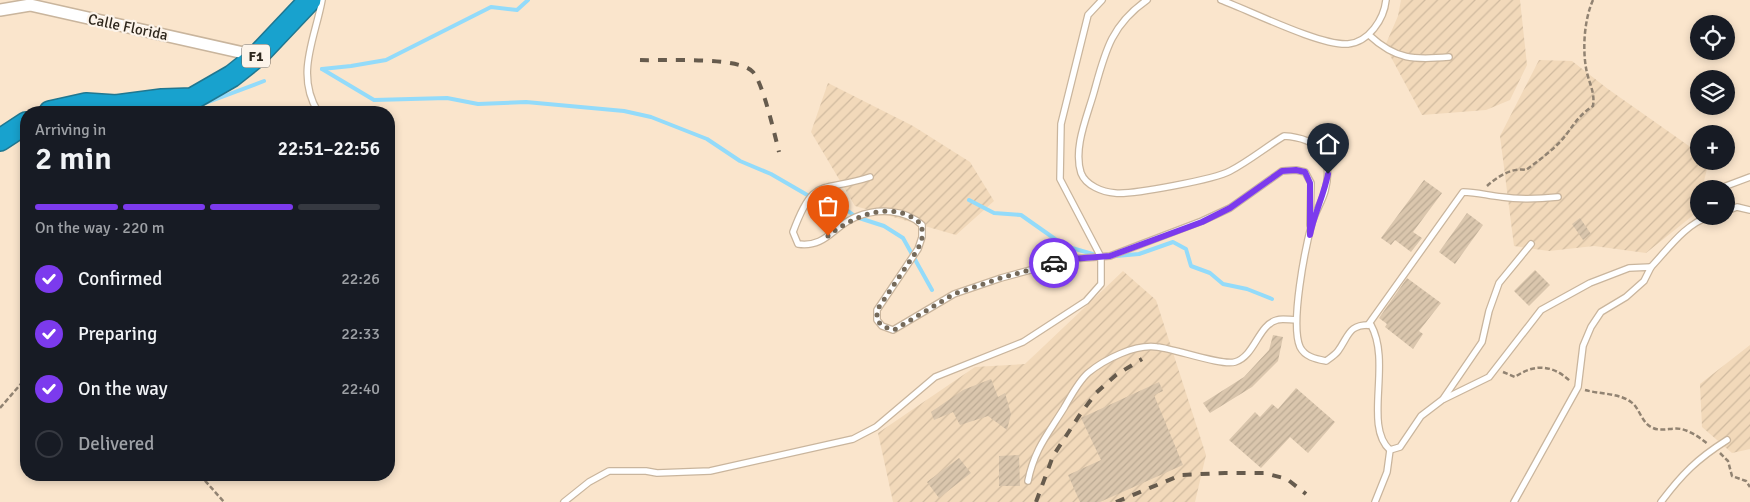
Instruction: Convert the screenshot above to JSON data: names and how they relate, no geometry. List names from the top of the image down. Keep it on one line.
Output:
{"streets":{"highway":["F1"],"street":["Calle Florida"]},"crossings":[["Calle Florida","F1"]],"page":{"map_buttons":["+","−"],"heading":["2 min","Arriving in","22:51–22:56"],"bar":"On the way · 220 m","list":[["Confirmed","22:26"],["Preparing","22:33"],["On the way","22:40"],"Delivered"]}}
